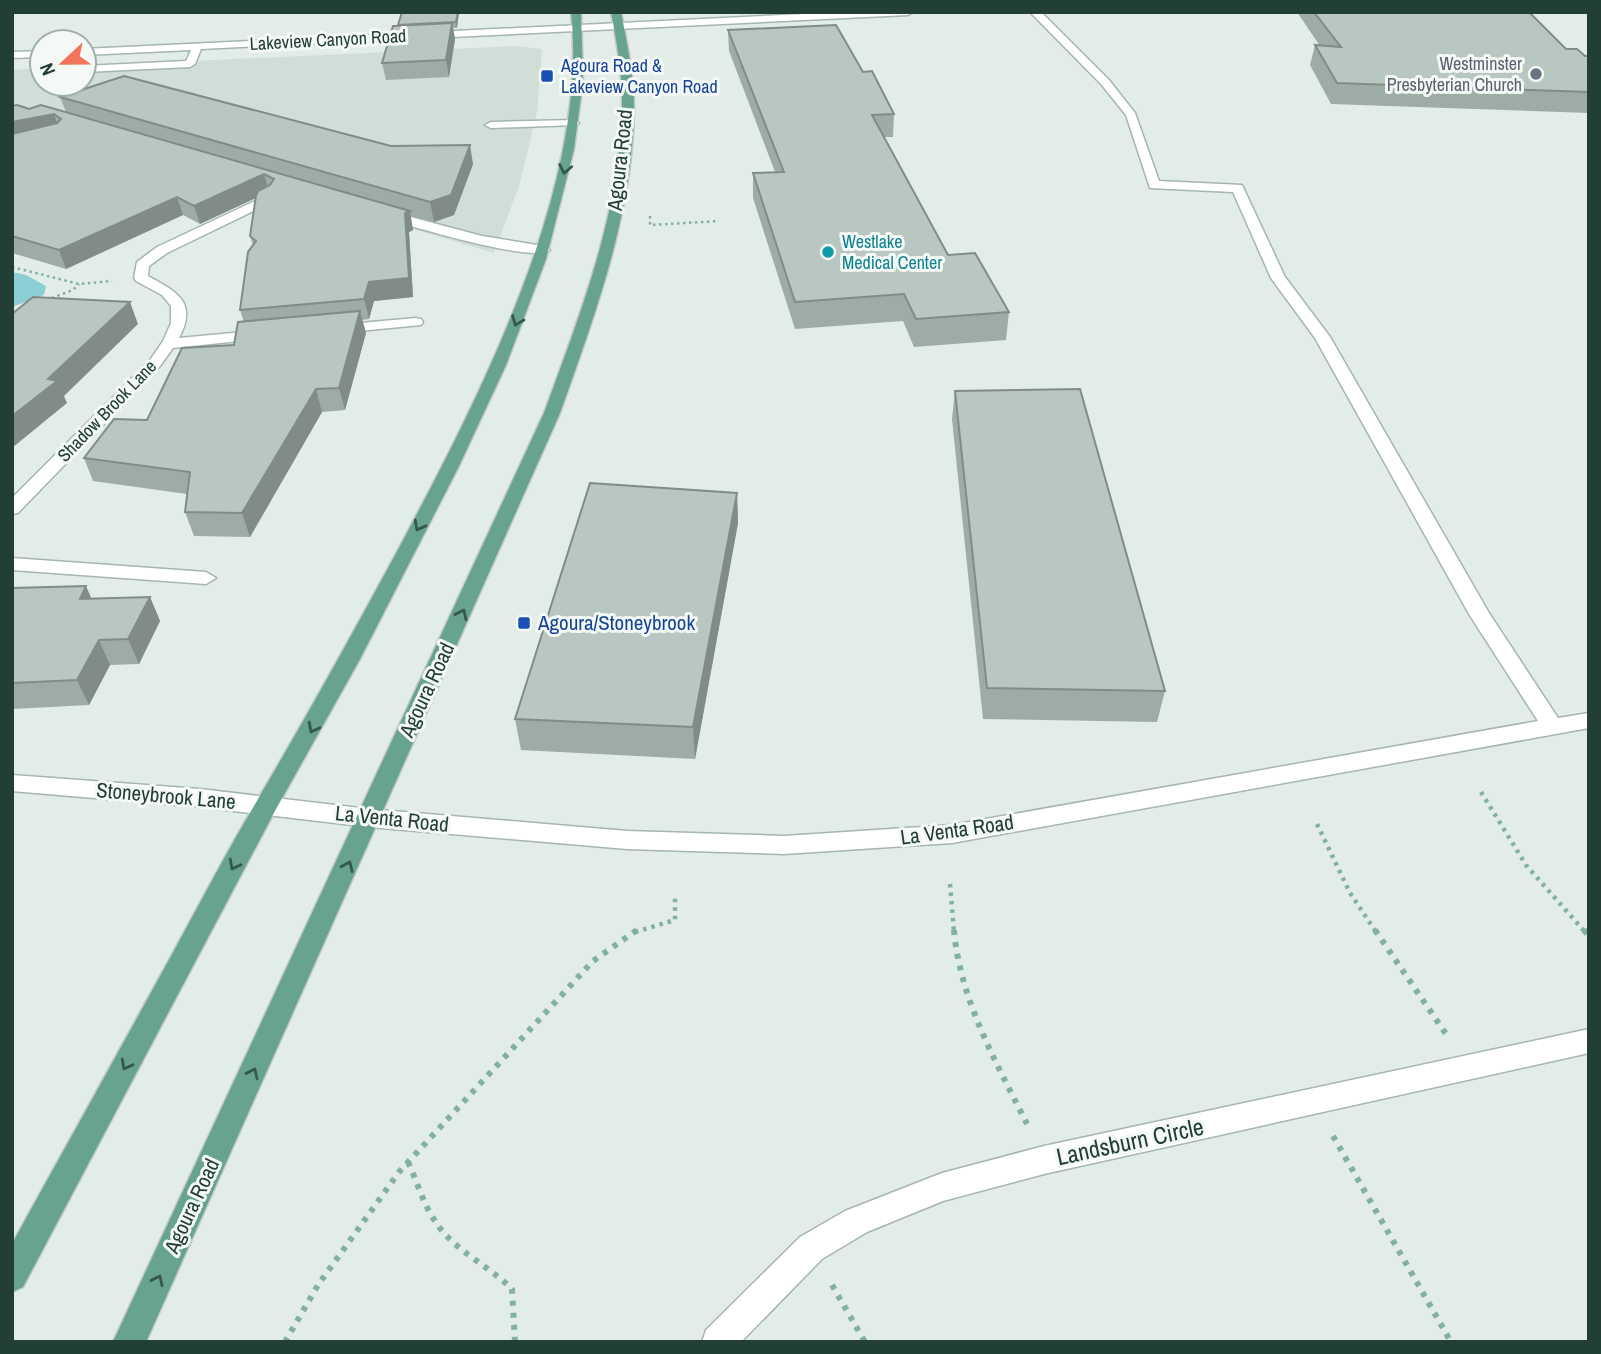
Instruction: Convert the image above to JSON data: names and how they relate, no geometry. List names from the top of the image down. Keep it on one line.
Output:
{"streets":{"main road":["Agoura Road"],"street":["Lakeview Canyon Road","Shadow Brook Lane","Stoneybrook Lane","La Venta Road","Landsburn Circle"]},"crossings":[["Lakeview Canyon Road","Agoura Road"],["Agoura Road","La Venta Road"],["Stoneybrook Lane","La Venta Road"]],"places":{"other":["Westminster Presbyterian Church","Westlake Medical Center"],"transit":["Agoura Road & Lakeview Canyon Road","Agoura/Stoneybrook"]},"north":"left"}
